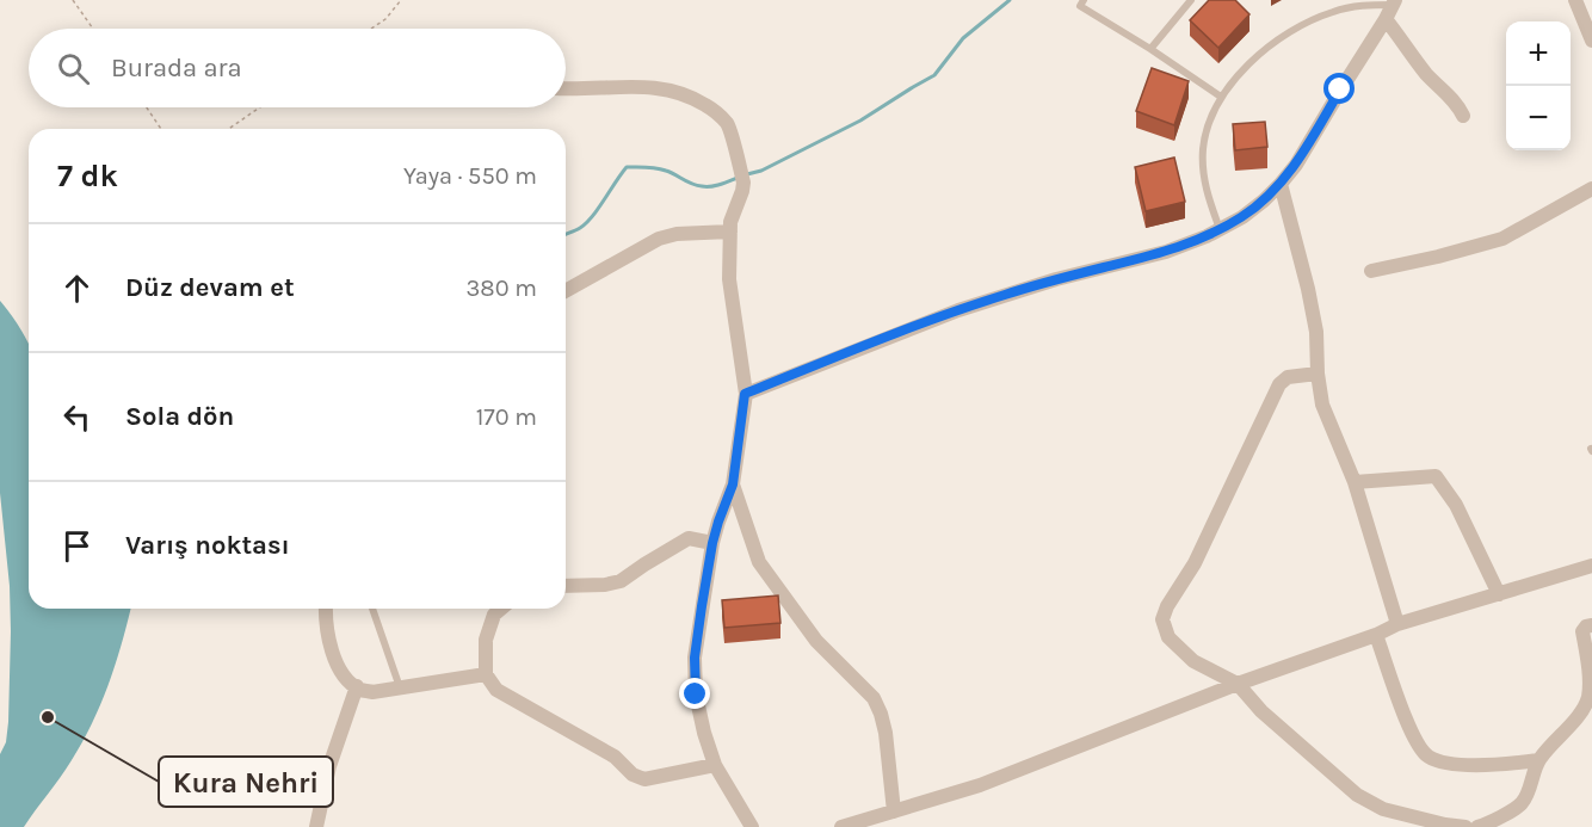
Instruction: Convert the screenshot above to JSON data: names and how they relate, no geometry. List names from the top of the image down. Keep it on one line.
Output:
{"places":["Kura Nehri"],"page":{"map_buttons":["+","−"],"search":"Burada ara","heading":["7 dk","Yaya · 550 m"],"list":[["Düz devam et","380 m"],["Sola dön","170 m"],"Varış noktası"]}}
